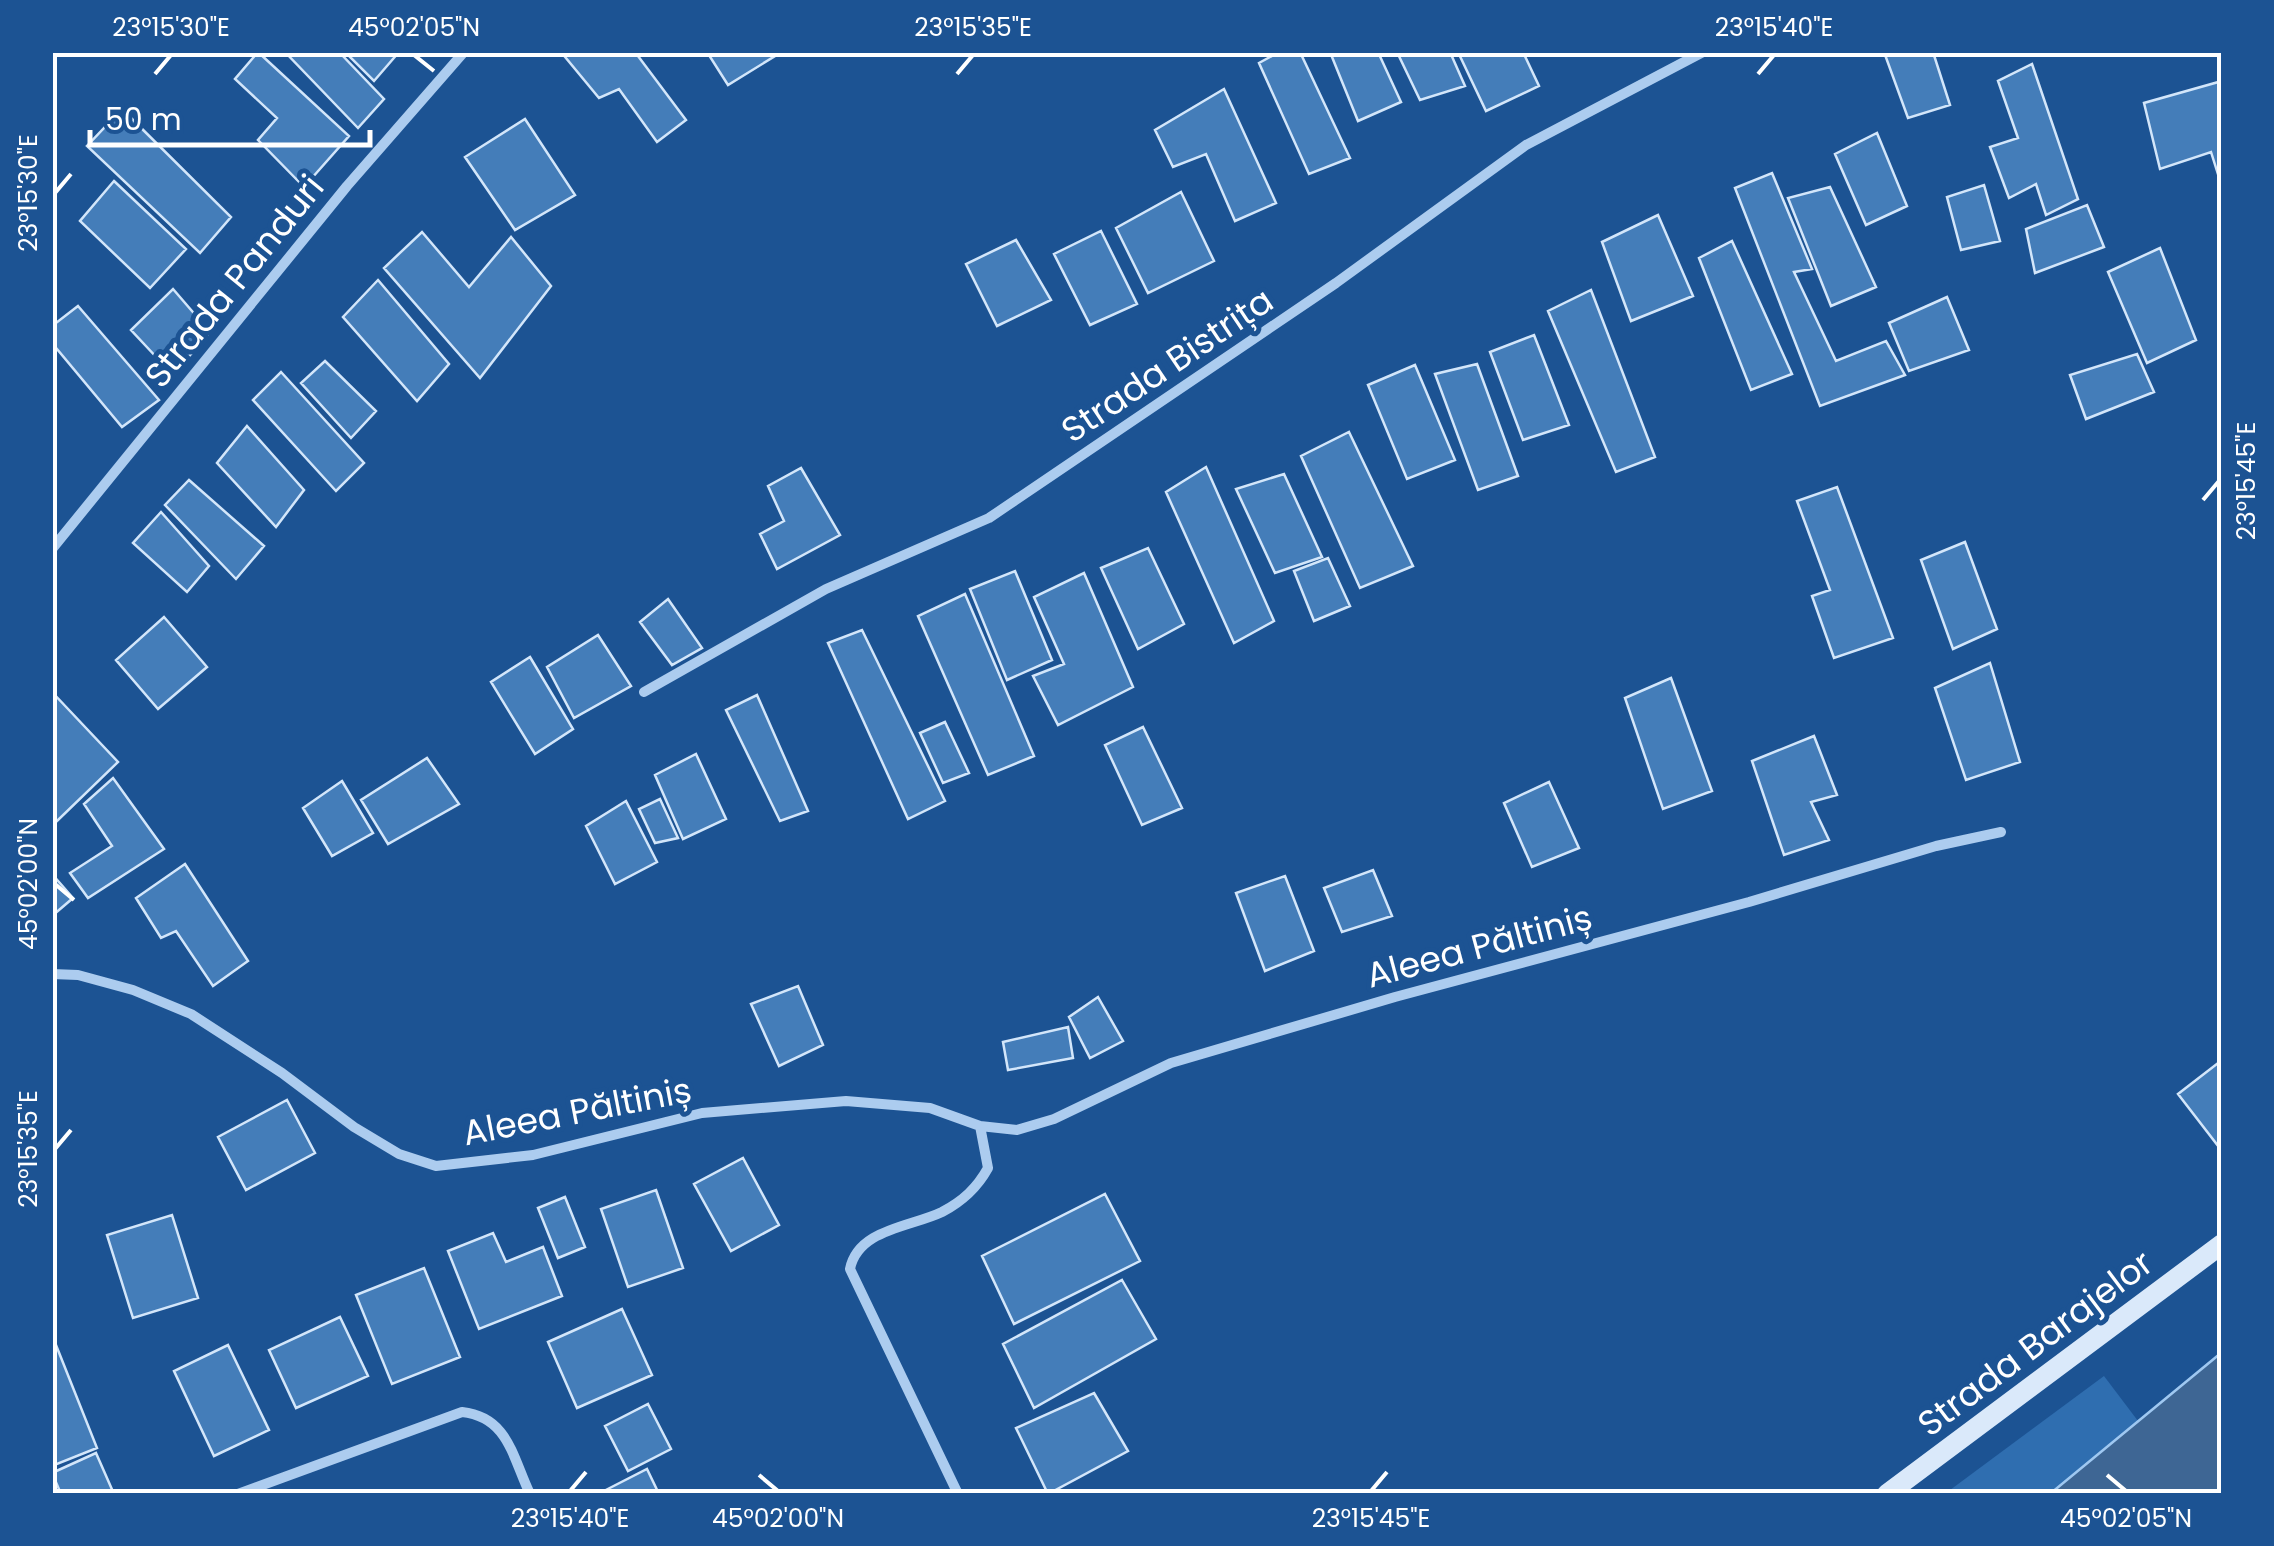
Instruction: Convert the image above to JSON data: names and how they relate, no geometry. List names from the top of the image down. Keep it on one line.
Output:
{"streets":{"main road":["Strada Barajelor"],"street":["Strada Panduri","Strada Bistrița","Aleea Păltiniș"]},"scale_bar":"50 m","coordinates":["23°15'30\"E","45°02'05\"N","23°15'35\"E","23°15'40\"E","23°15'45\"E","45°02'00\"N"]}
